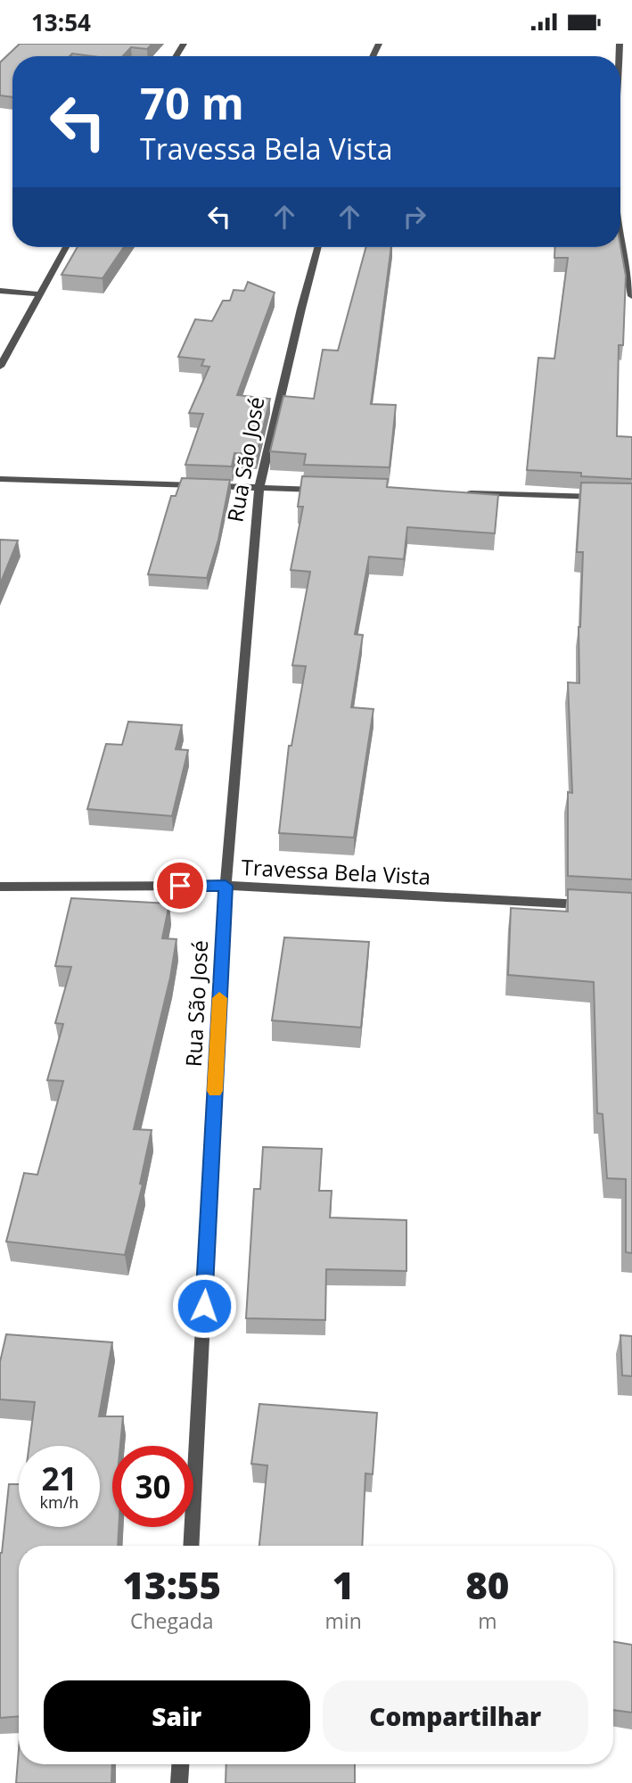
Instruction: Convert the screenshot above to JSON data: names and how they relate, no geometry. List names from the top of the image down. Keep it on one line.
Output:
{"streets":{"street":["Rua São José","Travessa Bela Vista"]},"crossings":[["Rua São José","Travessa Bela Vista"]],"page":{"status":"13:54","turn":["70 m","Travessa Bela Vista"],"speed":"21 km/h","limit":"30","eta":["13:55","Chegada","1","min","80","m"],"buttons":["Sair","Compartilhar"]}}
